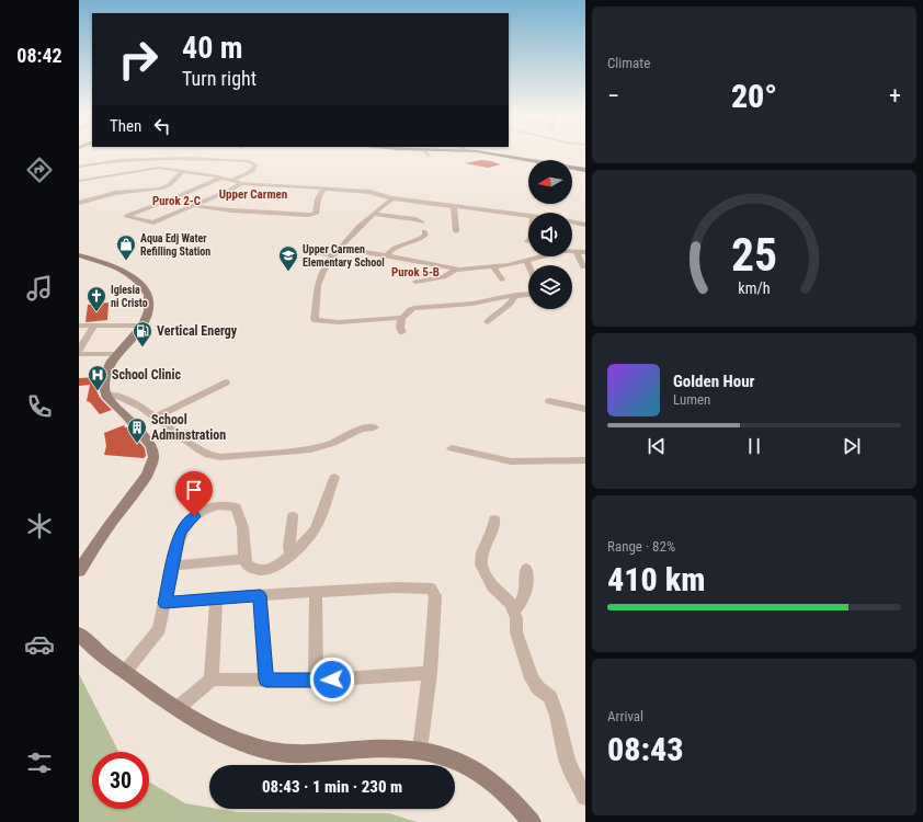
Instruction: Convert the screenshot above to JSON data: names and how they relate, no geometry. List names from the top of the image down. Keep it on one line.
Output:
{"districts":["Upper Carmen","Purok 2-C","Purok 5-B"],"places":{"shop":["Aqua Edj Water Refilling Station"],"school or university":["Upper Carmen Elementary School"],"church":["Iglesia ni Cristo"],"fuel station":["Vertical Energy"],"hospital":["School Clinic"],"building":["School Adminstration"]},"north":"left","page":{"tabs":"08:42","tile":["Climate",["Range · 82%","410 km"],["Arrival","08:43"]],"turn":["40 m","Turn right"],"heat":["−","20°","+"],"then":"Then","song":["Golden Hour","Lumen"],"limit":"30","trip":"08:43 · 1 min · 230 m","gauge":["25","km/h"]}}
